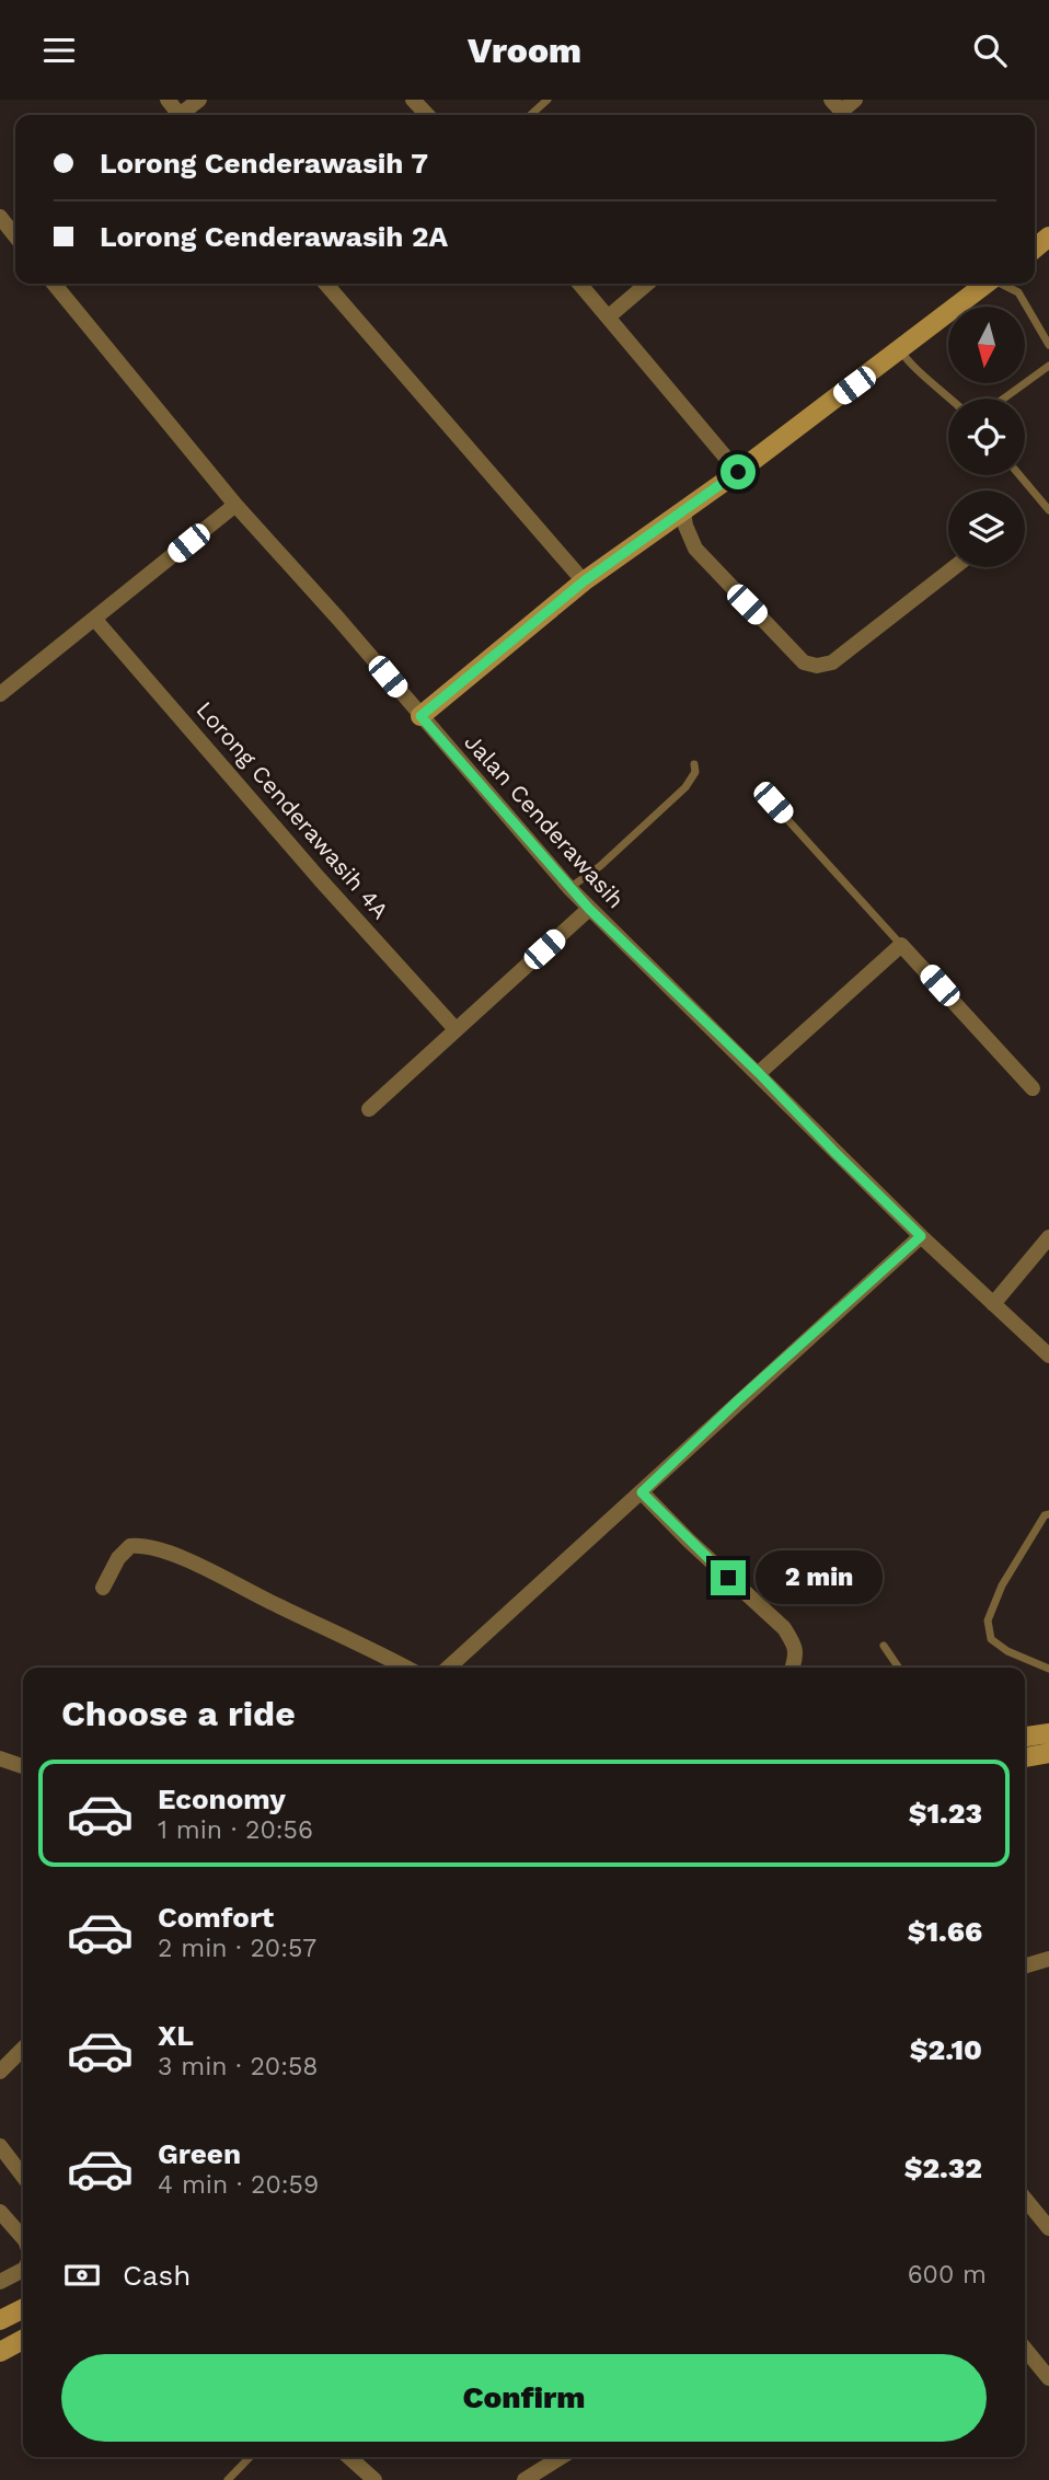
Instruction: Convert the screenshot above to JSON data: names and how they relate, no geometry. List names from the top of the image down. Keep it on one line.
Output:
{"streets":{"street":["Lorong Cenderawasih 4A","Jalan Cenderawasih"]},"north":"bottom","page":{"header":"Vroom","banner":["Lorong Cenderawasih 7","Lorong Cenderawasih 2A"],"bubble":"2 min","heading":"Choose a ride","list":[{"name":"Economy","note":"1 min · 20:56","value":"$1.23"},{"name":"Comfort","note":"2 min · 20:57","value":"$1.66"},{"name":"XL","note":"3 min · 20:58","value":"$2.10"},{"name":"Green","note":"4 min · 20:59","value":"$2.32"}],"pay":["Cash","600 m"],"buttons":"Confirm"}}
